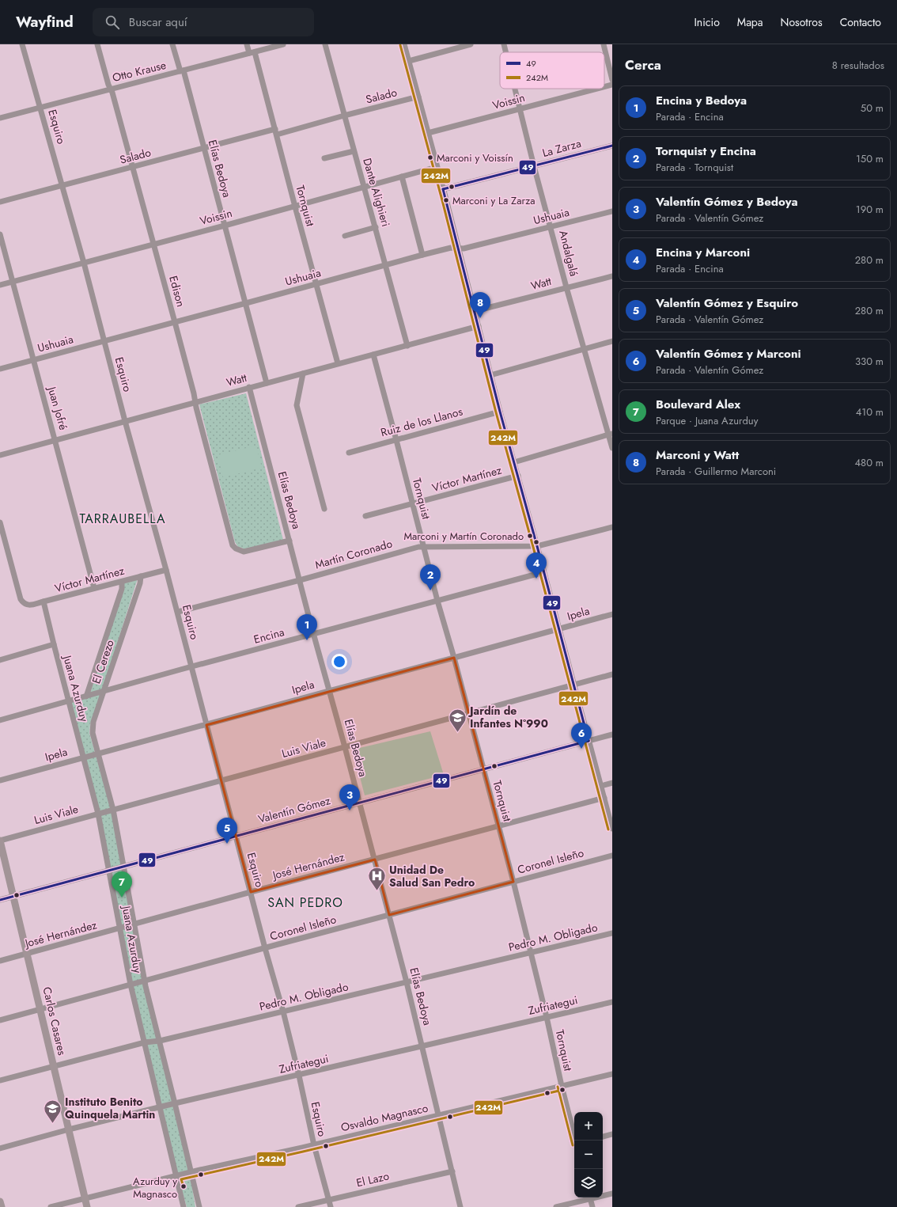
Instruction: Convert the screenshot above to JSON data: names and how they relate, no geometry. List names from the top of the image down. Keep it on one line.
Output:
{"streets":{"main road":["Carlos Casares"],"street":["Otto Krause","Salado","Voissin","Esquiro","La Zarza","Elías Bedoya","Dante Alighieri","Tornquist","Ushuaia","Andalgalá","Watt","Edison","Juan Jofré","Ruiz de los Llanos","Víctor Martínez","Martín Coronado","Ipela","Encina","El Cerezo","Juana Azurduy","Luis Viale","Valentín Gómez","Coronel Isleño","José Hernández","Pedro M. Obligado","Zufriategui","Osvaldo Magnasco","El Lazo"]},"crossings":[["Otto Krause","Esquiro"],["Otto Krause","Elías Bedoya"],["Otto Krause","Tornquist"],["Otto Krause","Edison"],["Salado","Esquiro"],["Salado","Elías Bedoya"],["Salado","Dante Alighieri"],["Salado","Tornquist"],["Salado","Edison"],["Voissin","Esquiro"],["Voissin","Elías Bedoya"],["Voissin","Dante Alighieri"],["Voissin","Tornquist"],["Voissin","Andalgalá"],["Voissin","Edison"],["Voissin","Juan Jofré"],["Esquiro","Ushuaia"],["Esquiro","Watt"],["Esquiro","Víctor Martínez"],["Esquiro","Martín Coronado"],["Esquiro","Ipela"],["Esquiro","Encina"],["Esquiro","Luis Viale"],["Esquiro","Valentín Gómez"],["Esquiro","Coronel Isleño"],["Esquiro","José Hernández"],["Esquiro","Pedro M. Obligado"],["Esquiro","Zufriategui"],["Esquiro","Osvaldo Magnasco"],["Esquiro","El Lazo"],["La Zarza","Andalgalá"],["Elías Bedoya","Ushuaia"],["Elías Bedoya","Watt"],["Elías Bedoya","Edison"],["Elías Bedoya","Martín Coronado"],["Elías Bedoya","Ipela"],["Elías Bedoya","Encina"],["Elías Bedoya","Luis Viale"],["Elías Bedoya","Valentín Gómez"],["Elías Bedoya","Coronel Isleño"],["Elías Bedoya","José Hernández"],["Elías Bedoya","Pedro M. Obligado"],["Elías Bedoya","Zufriategui"],["Elías Bedoya","Osvaldo Magnasco"],["Elías Bedoya","El Lazo"],["Dante Alighieri","Ushuaia"],["Dante Alighieri","Watt"],["Tornquist","Ushuaia"],["Tornquist","Watt"],["Tornquist","Ruiz de los Llanos"],["Tornquist","Víctor Martínez"],["Tornquist","Martín Coronado"],["Tornquist","Ipela"],["Tornquist","Encina"],["Tornquist","Luis Viale"],["Tornquist","Valentín Gómez"],["Tornquist","Coronel Isleño"],["Tornquist","José Hernández"],["Tornquist","Pedro M. Obligado"],["Tornquist","Zufriategui"],["Tornquist","Osvaldo Magnasco"],["Ushuaia","Andalgalá"],["Ushuaia","Edison"],["Ushuaia","Juan Jofré"],["Andalgalá","Watt"],["Andalgalá","Víctor Martínez"],["Watt","Edison"],["Watt","Juan Jofré"],["Juan Jofré","Víctor Martínez"],["Víctor Martínez","El Cerezo"],["Víctor Martínez","Juana Azurduy"],["Ipela","El Cerezo"],["Ipela","Juana Azurduy"],["Encina","El Cerezo"],["Encina","Juana Azurduy"],["El Cerezo","Juana Azurduy"],["Juana Azurduy","Luis Viale"],["Juana Azurduy","Valentín Gómez"],["Juana Azurduy","Coronel Isleño"],["Juana Azurduy","José Hernández"],["Juana Azurduy","Pedro M. Obligado"],["Juana Azurduy","Zufriategui"],["Juana Azurduy","Osvaldo Magnasco"],["Luis Viale","Carlos Casares"],["Valentín Gómez","Carlos Casares"],["Coronel Isleño","Carlos Casares"],["José Hernández","Carlos Casares"],["Pedro M. Obligado","Carlos Casares"],["Zufriategui","Carlos Casares"],["Carlos Casares","Osvaldo Magnasco"]],"districts":["TARRAUBELLA","SAN PEDRO"],"places":{"other":["Marconi y Voissín","Marconi y La Zarza","Marconi y Martín Coronado","Azurduy y Magnasco"],"school or university":["Jardín de Infantes Nº990","Instituto Benito Quinquela Martin"],"hospital":["Unidad De Salud San Pedro"]},"lines":["transit line 242M","transit line 49"],"legend":["49","242M"],"page":{"header":"Wayfind","search":"Buscar aquí","nav":["Inicio","Mapa","Nosotros","Contacto"],"heading":["Cerca","8 resultados"],"list":[{"mark":"1","name":"Encina y Bedoya","note":"Parada · Encina","value":"50 m"},{"mark":"2","name":"Tornquist y Encina","note":"Parada · Tornquist","value":"150 m"},{"mark":"3","name":"Valentín Gómez y Bedoya","note":"Parada · Valentín Gómez","value":"190 m"},{"mark":"4","name":"Encina y Marconi","note":"Parada · Encina","value":"280 m"},{"mark":"5","name":"Valentín Gómez y Esquiro","note":"Parada · Valentín Gómez","value":"280 m"},{"mark":"6","name":"Valentín Gómez y Marconi","note":"Parada · Valentín Gómez","value":"330 m"},{"mark":"7","name":"Boulevard Alex","note":"Parque · Juana Azurduy","value":"410 m"},{"mark":"8","name":"Marconi y Watt","note":"Parada · Guillermo Marconi","value":"480 m"}],"pins":["8","4","2","1","6","3","5","7"],"map_buttons":["+","−"]}}
